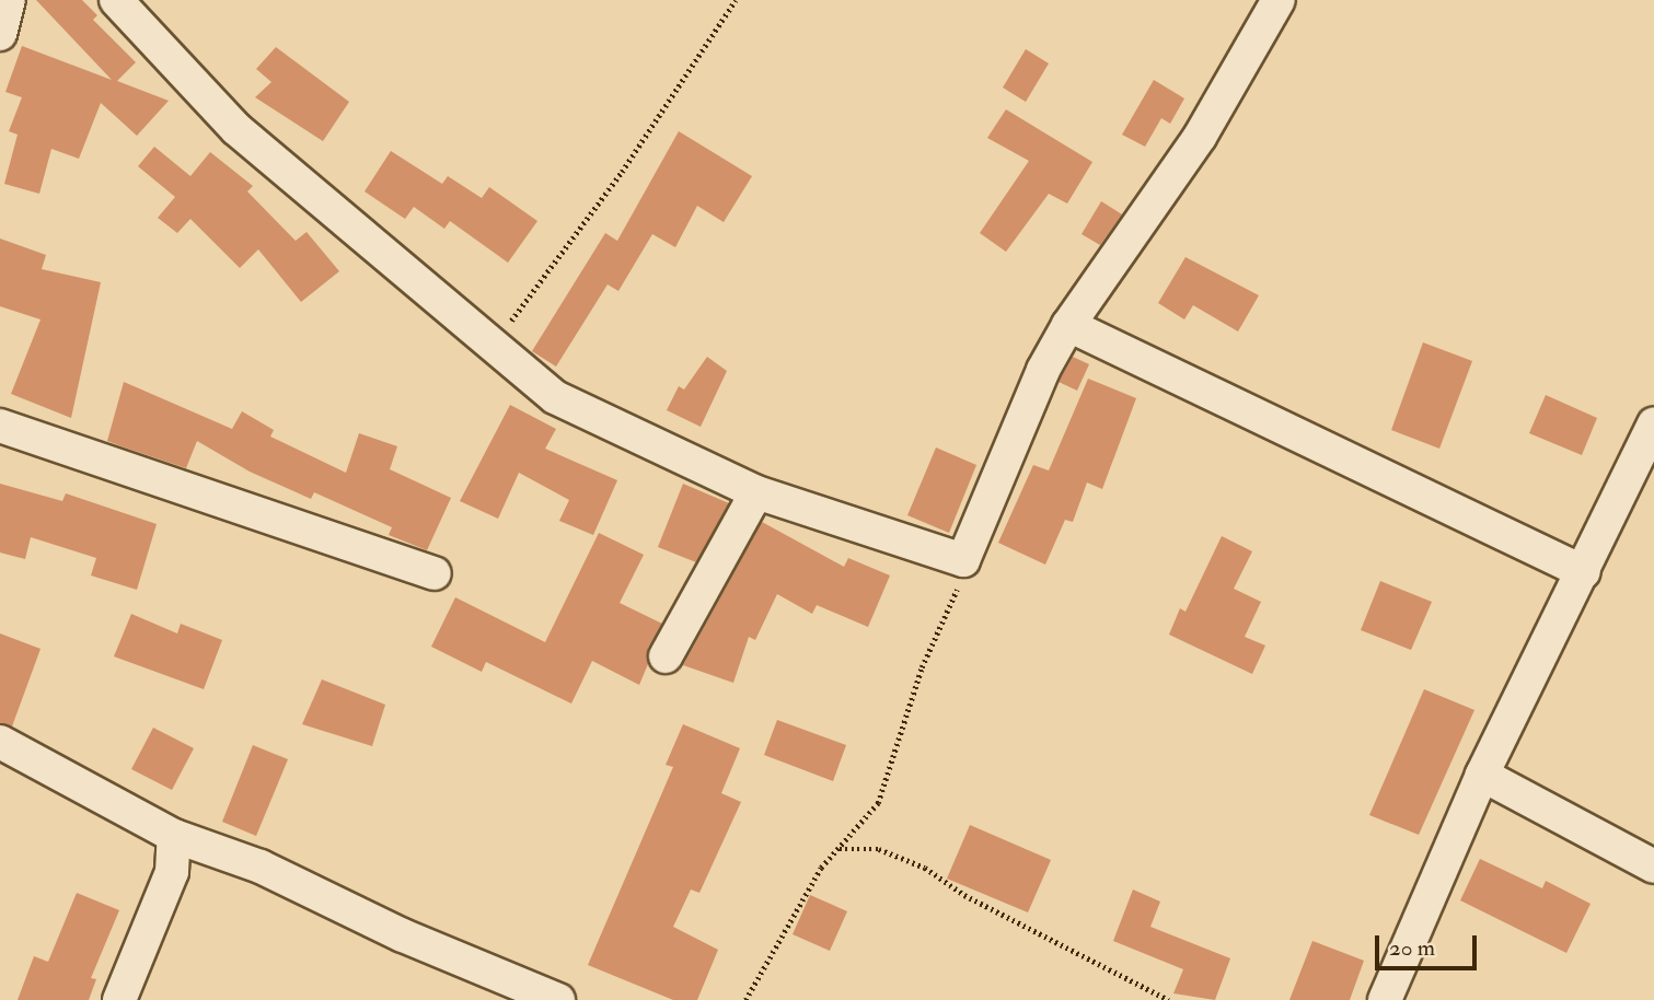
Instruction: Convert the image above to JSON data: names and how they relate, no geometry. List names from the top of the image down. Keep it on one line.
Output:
{"scale_bar":"20 m"}
